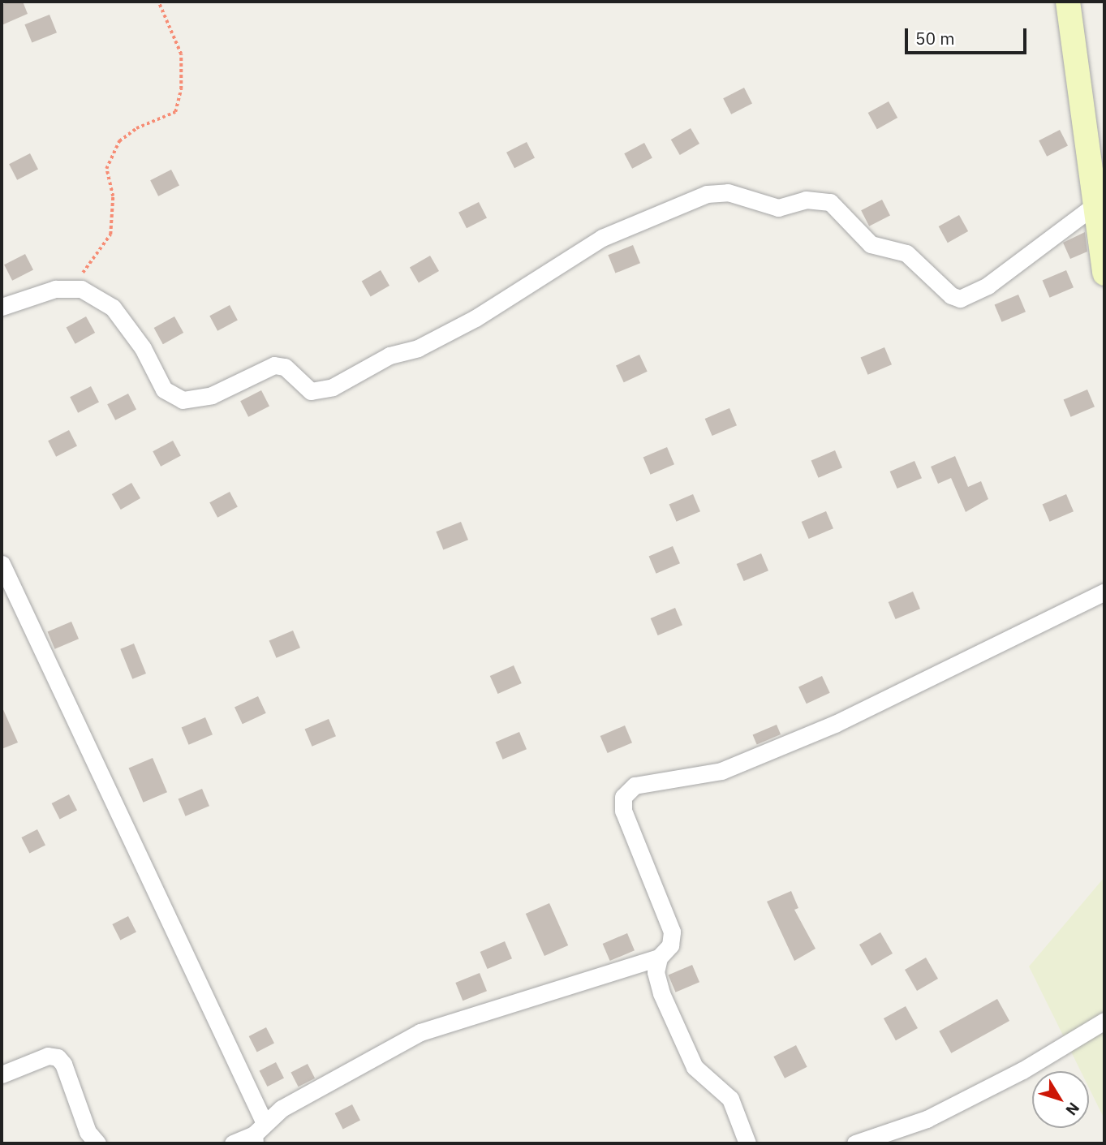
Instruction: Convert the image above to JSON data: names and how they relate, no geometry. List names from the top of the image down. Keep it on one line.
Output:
{"scale_bar":"50 m","north":"bottom right"}
